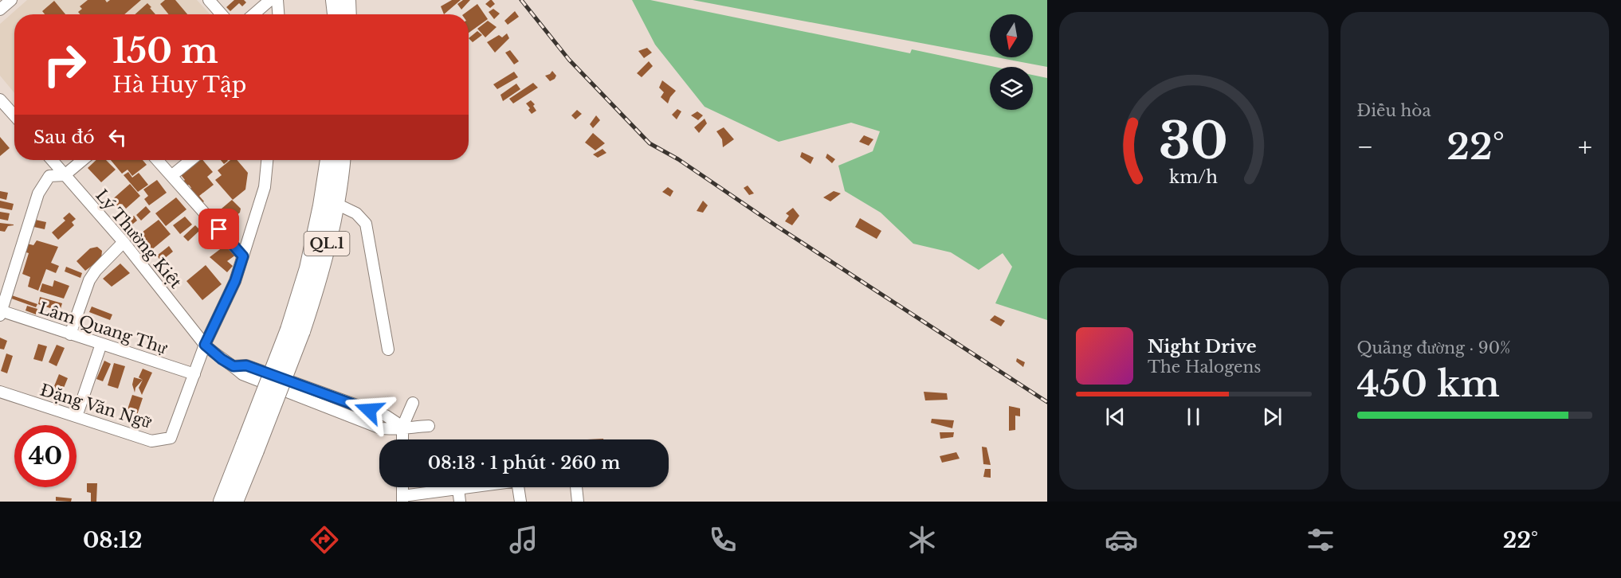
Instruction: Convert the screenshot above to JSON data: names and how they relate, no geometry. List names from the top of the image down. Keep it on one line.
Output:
{"streets":{"highway":["QL.1"],"street":["Lý Thường Kiệt","Lâm Quang Thự","Đặng Văn Ngữ"]},"crossings":[["Lý Thường Kiệt","Đặng Văn Ngữ"],["Lâm Quang Thự","Đặng Văn Ngữ"]],"north":"bottom","page":{"tile":["Điều hòa",["Quãng đường · 90%","450 km"]],"turn":["150 m","Hà Huy Tập"],"then":"Sau đó","heat":["−","22°","+"],"song":["Night Drive","The Halogens"],"limit":"40","trip":"08:13 · 1 phút · 260 m","tabs":["08:12","22°"],"gauge":["30","km/h"]}}
